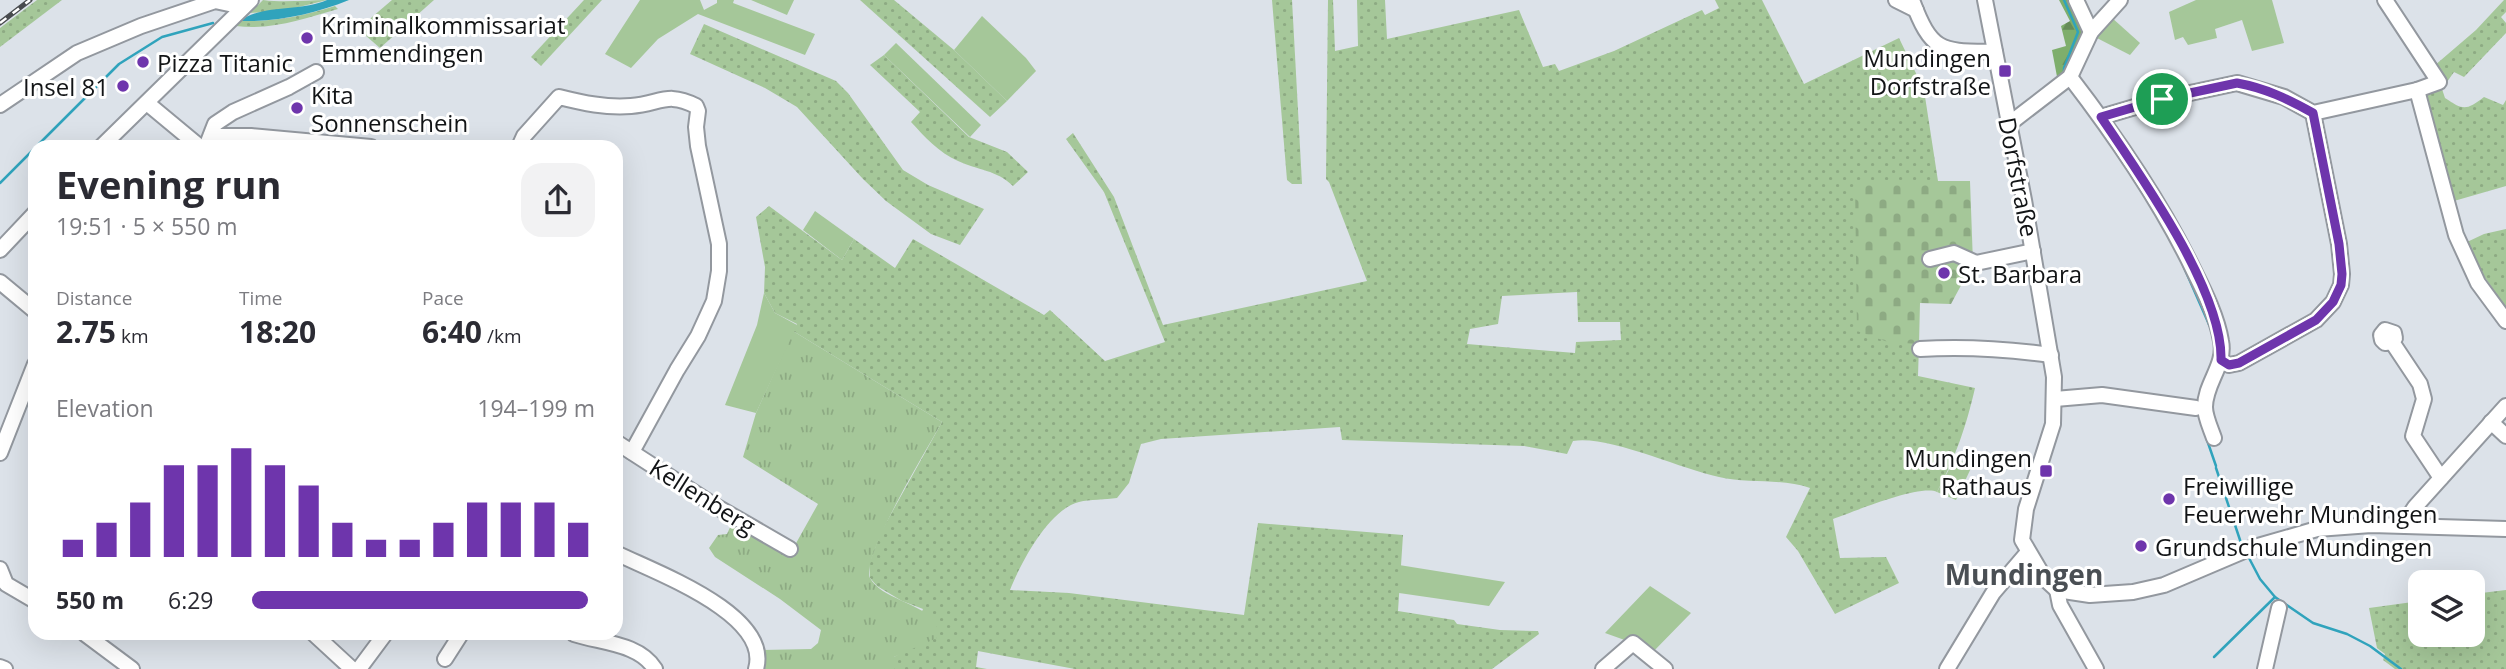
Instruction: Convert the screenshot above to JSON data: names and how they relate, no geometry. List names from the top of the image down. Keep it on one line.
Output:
{"streets":{"street":["Dorfstraße","Kellenberg"]},"districts":["Mundingen"],"places":{"other":["Kriminalkommissariat Emmendingen","Pizza Titanic","Insel 81","Kita Sonnenschein","St. Barbara","Freiwillige Feuerwehr Mundingen","Grundschule Mundingen"],"transit":["Mundingen Dorfstraße","Mundingen Rathaus"]},"page":{"heading":["Evening run","19:51 · 5 × 550 m"],"stats":[["Distance","2.75 km"],["Time","18:20"],["Pace","6:40 /km"]],"chart":["Elevation","194–199 m"],"list":[{"name":"550 m","note":"6:29"}]}}
